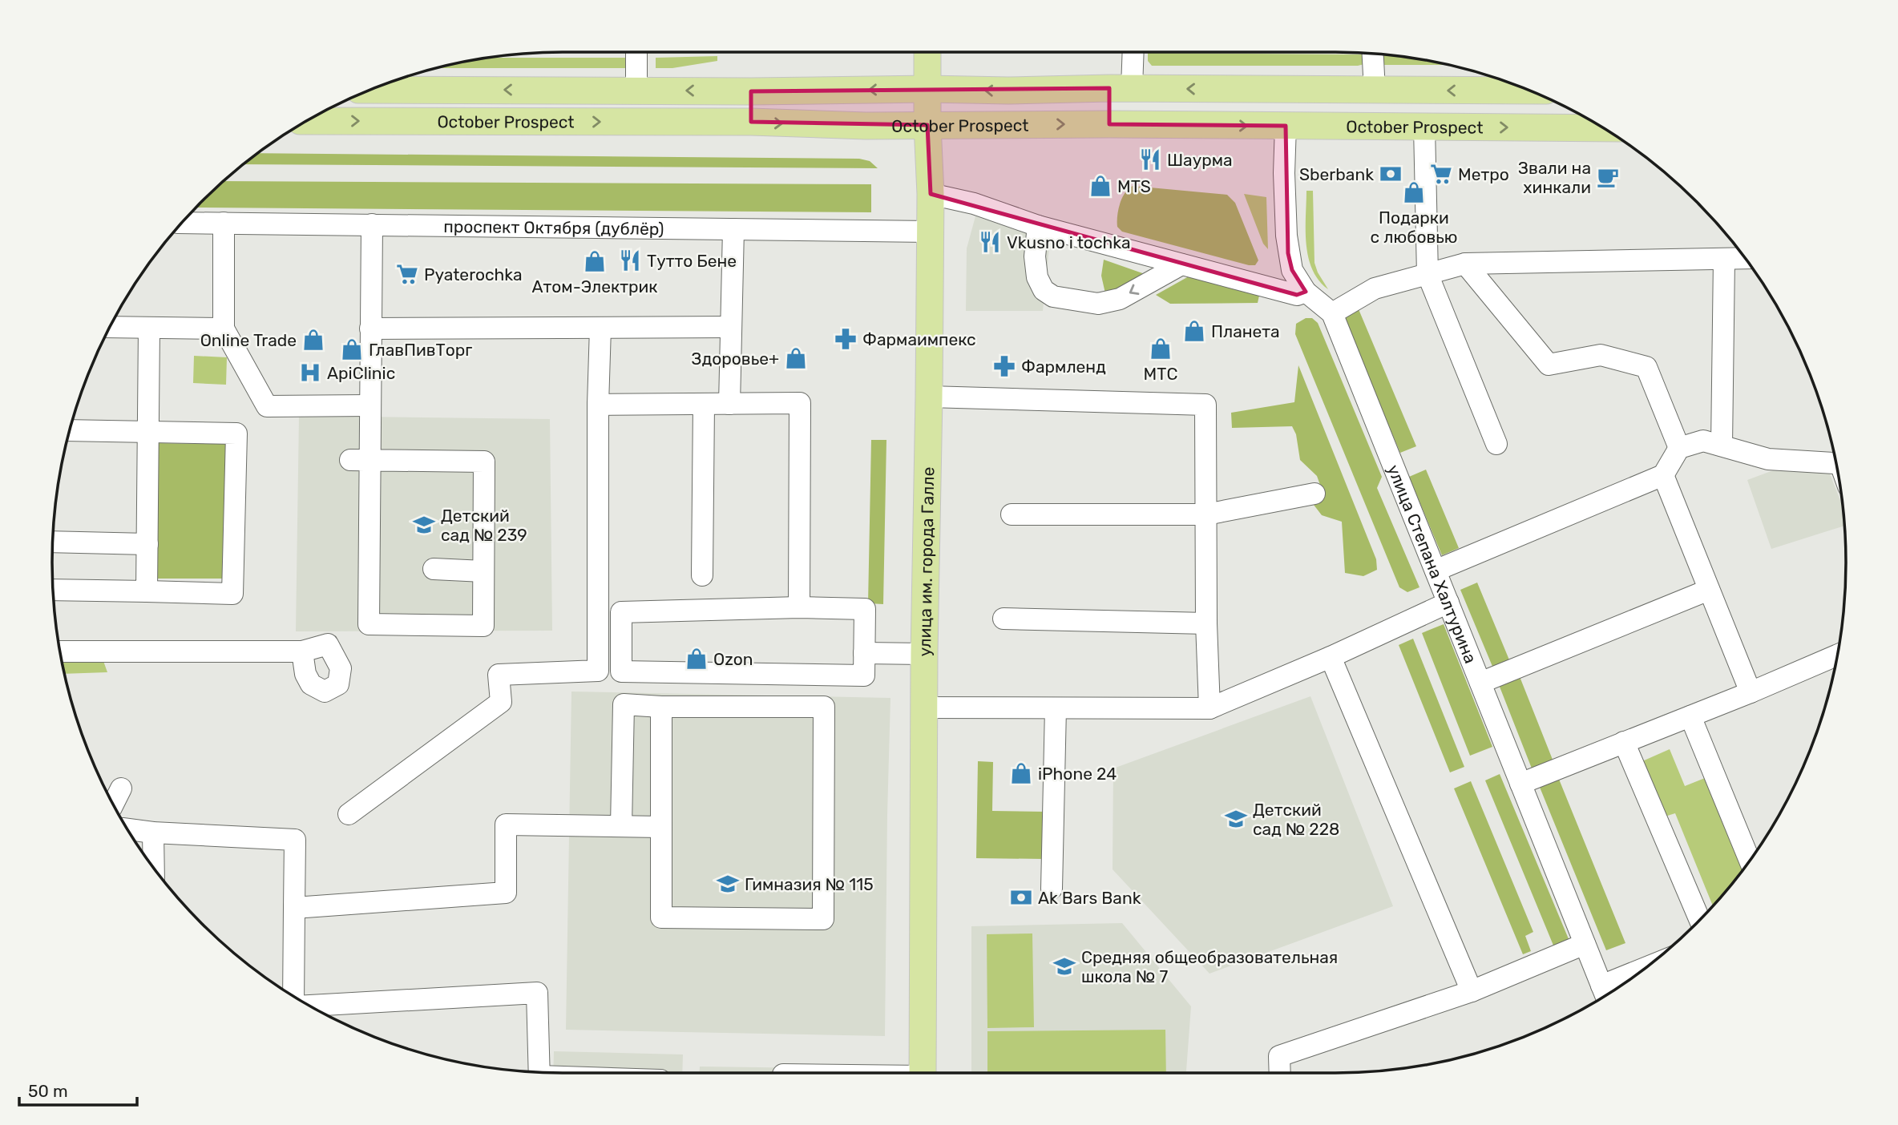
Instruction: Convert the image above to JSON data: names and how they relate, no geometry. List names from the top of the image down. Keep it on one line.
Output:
{"streets":{"main road":["October Prospect","улица им. города Галле"],"street":["проспект Октября (дублёр)","улица Степана Халтурина"]},"crossings":[["October Prospect","улица им. города Галле"],["October Prospect","улица Степана Халтурина"],["проспект Октября (дублёр)","улица им. города Галле"]],"places":{"restaurant":["Шаурма","Vkusno i tochka","Тутто Бене"],"bank":["Sberbank","Ak Bars Bank"],"supermarket":["Метро","Pyaterochka"],"cafe":["Звали на хинкали"],"shop":["MTS","Подарки с любовью","Атом-Электрик","Планета","Online Trade","МТС","ГлавПивТорг","Здоровье+","Ozon","iPhone 24"],"pharmacy":["Фармаимпекс","Фармленд"],"hospital":["ApiClinic"],"school or university":["Детский сад № 239","Детский сад № 228","Гимназия № 115","Средняя общеобразовательная школа № 7"]},"scale_bar":"50 m"}
